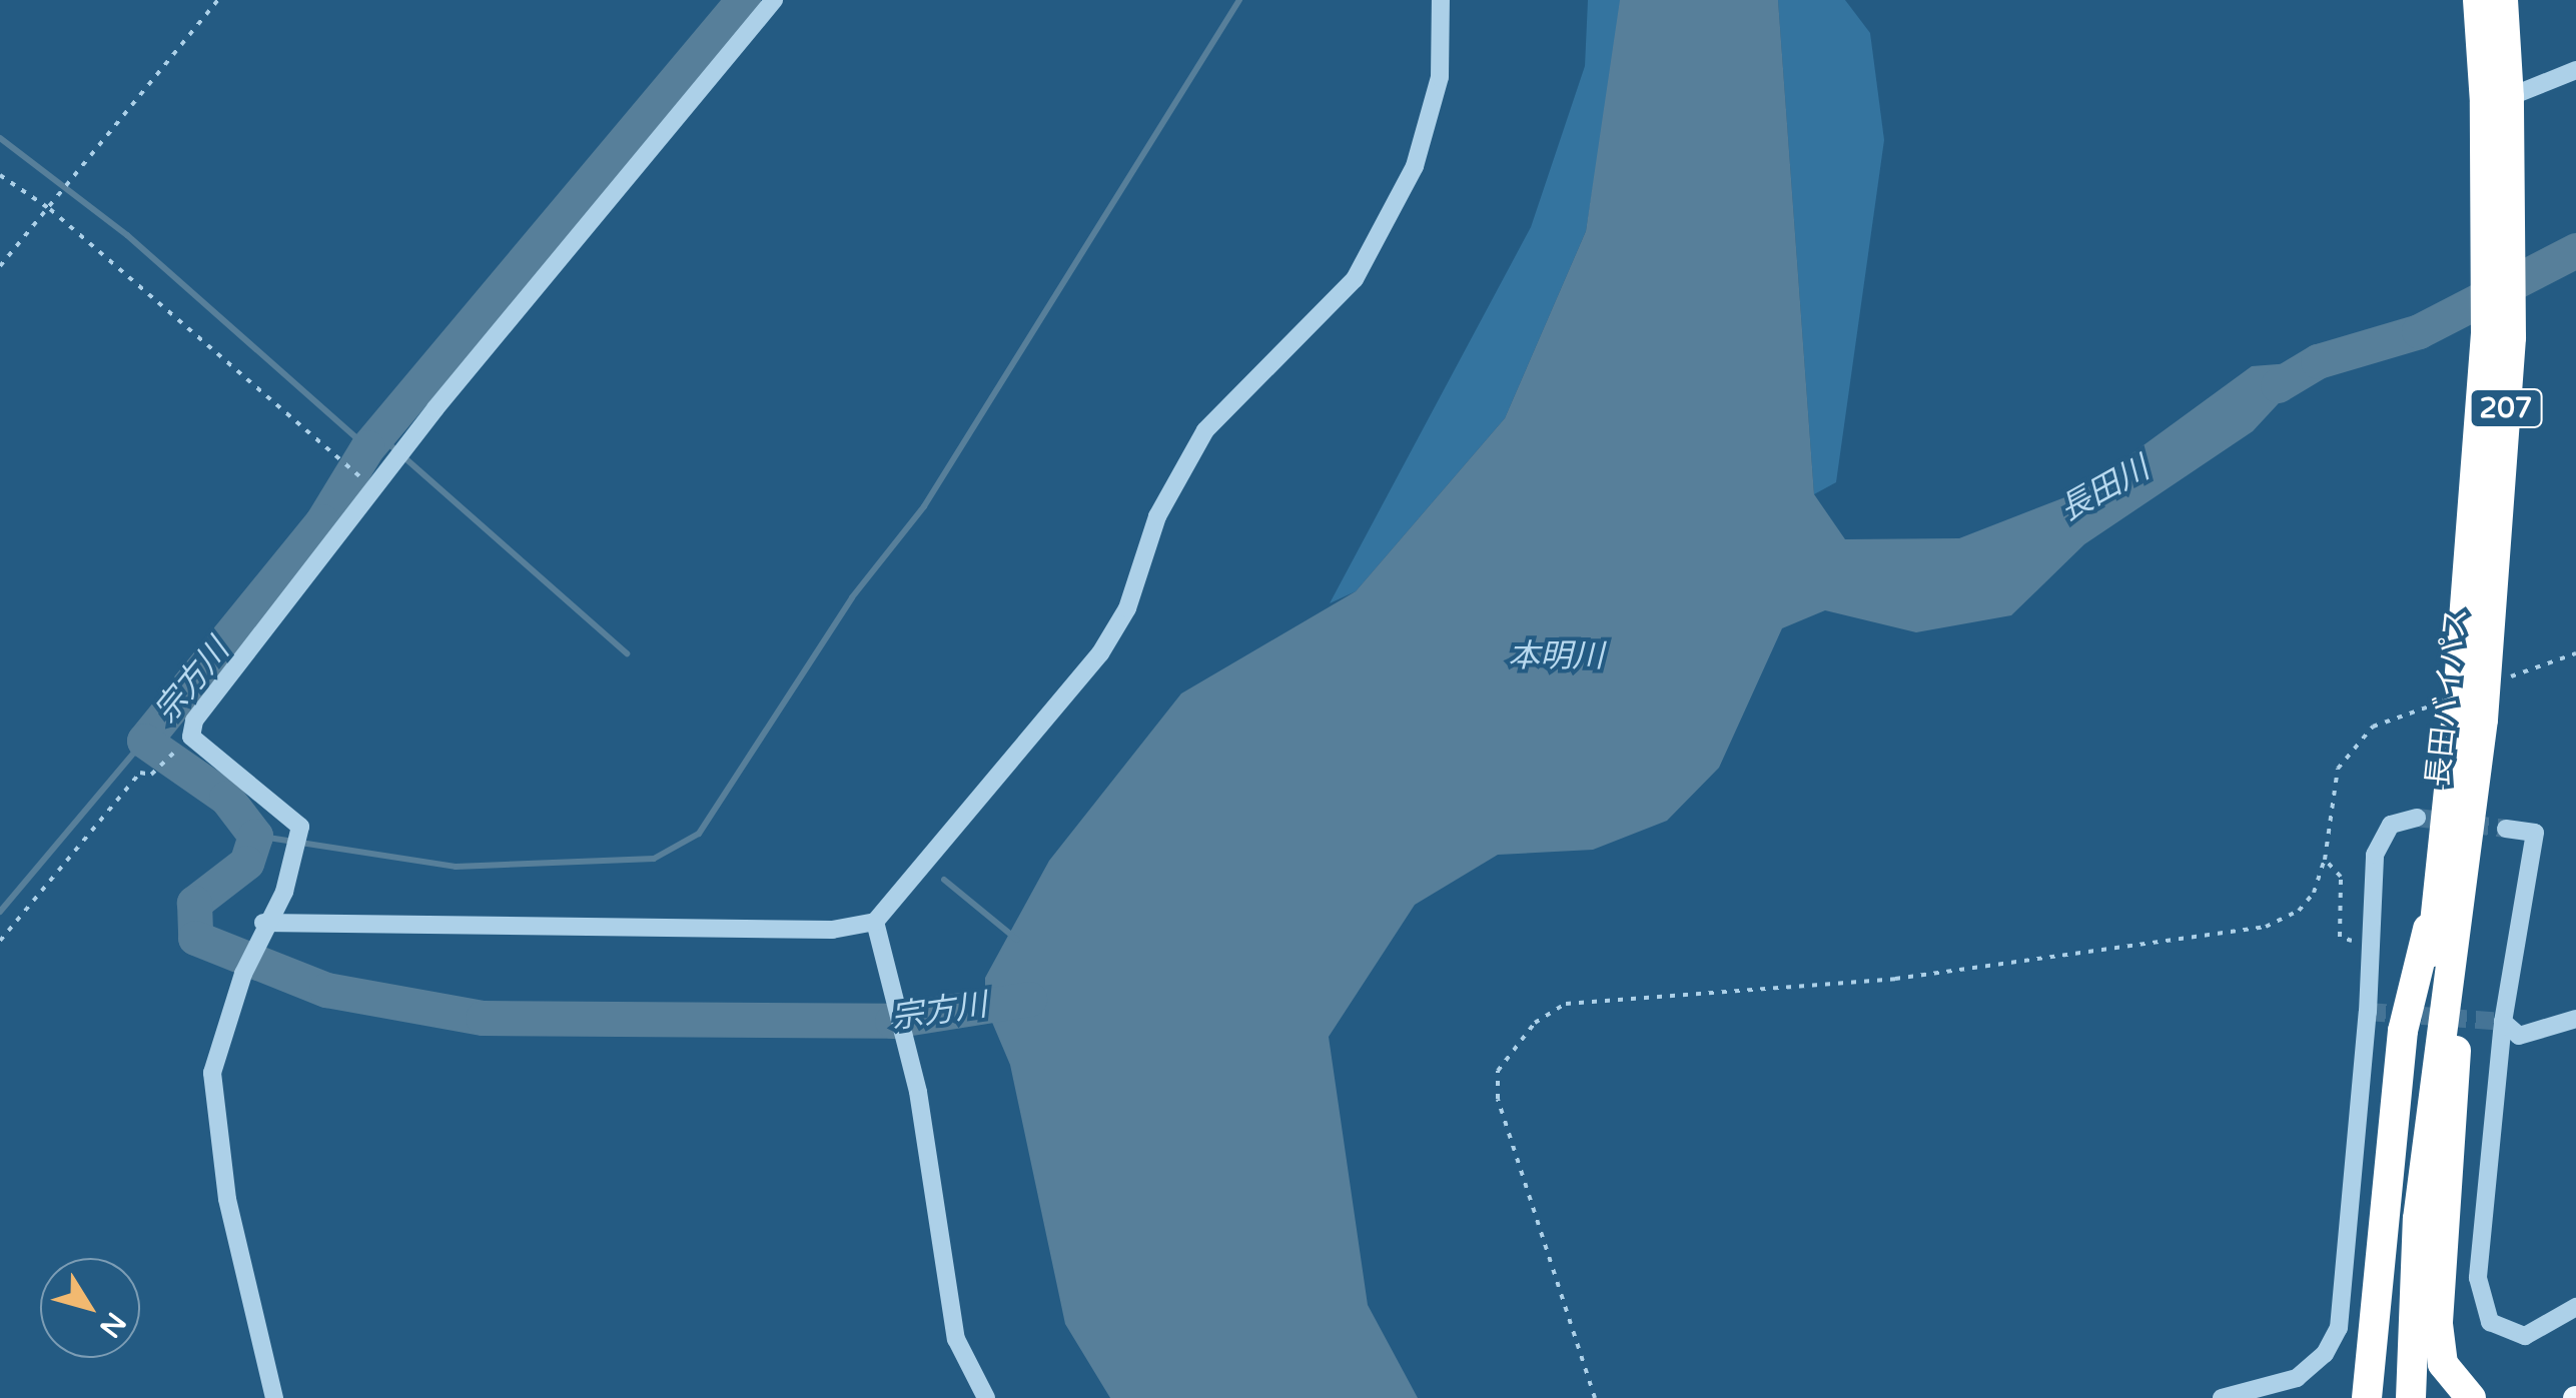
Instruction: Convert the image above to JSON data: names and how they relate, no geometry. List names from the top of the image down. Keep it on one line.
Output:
{"streets":{"highway":["207","長田バイパス"]},"water":["長田川","本明川","宗方川"],"north":"bottom right"}
